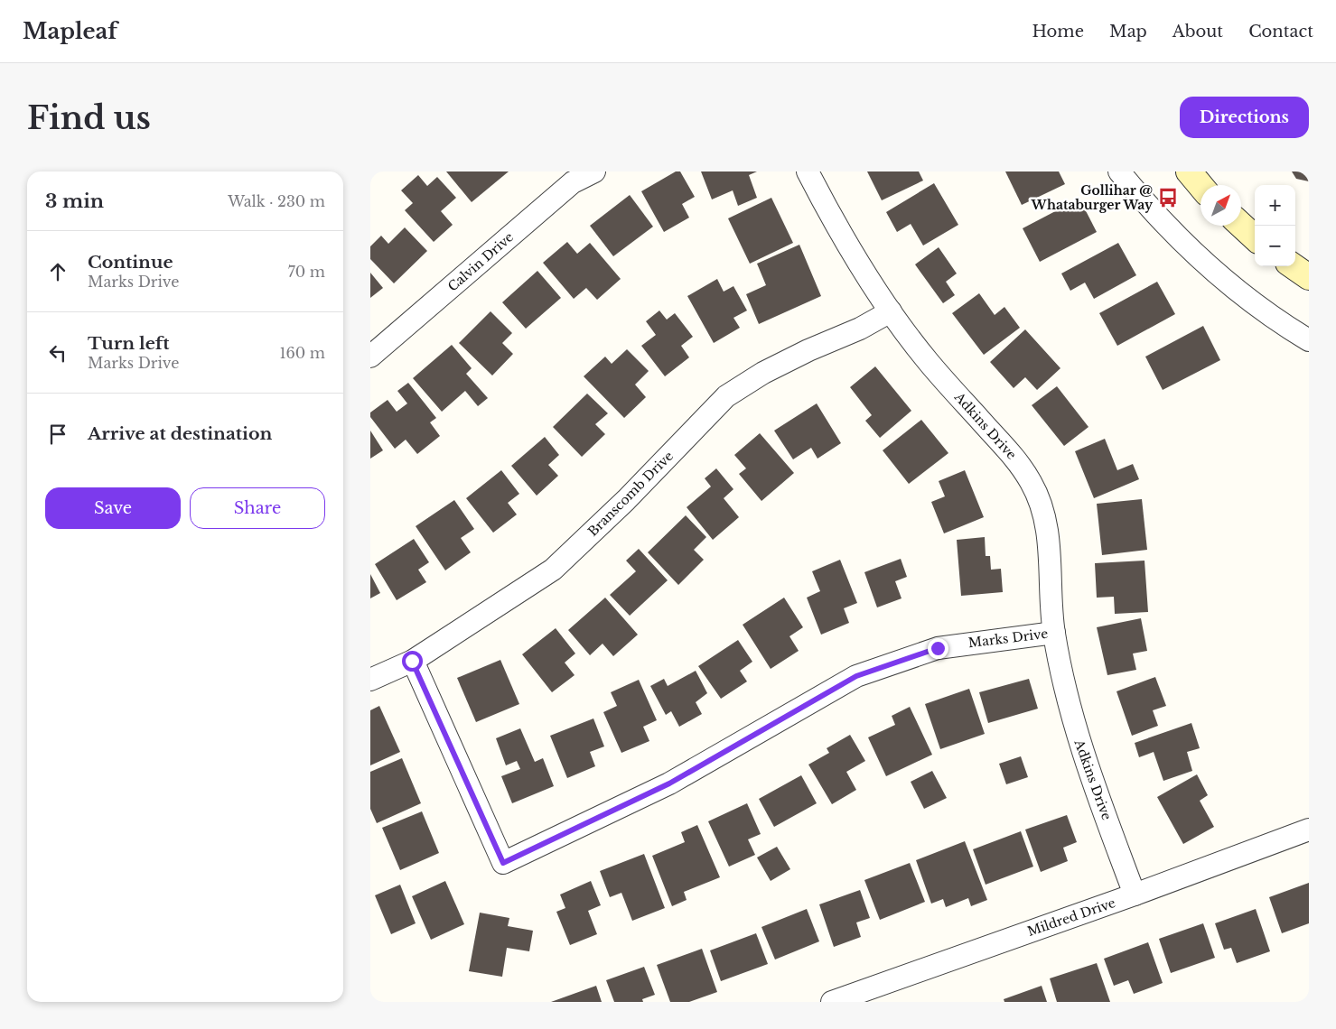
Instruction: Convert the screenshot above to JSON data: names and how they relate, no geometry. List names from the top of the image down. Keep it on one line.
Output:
{"streets":{"street":["Calvin Drive","Adkins Drive","Branscomb Drive","Marks Drive","Mildred Drive"]},"crossings":[["Adkins Drive","Branscomb Drive"],["Adkins Drive","Marks Drive"],["Adkins Drive","Mildred Drive"],["Branscomb Drive","Marks Drive"]],"places":{"bus stop":["Gollihar @ Whataburger Way"]},"north":"top right","page":{"header":"Mapleaf","nav":["Home","Map","About","Contact"],"buttons":["Directions",["Save","Share"]],"title":"Find us","heading":["3 min","Walk · 230 m"],"map_buttons":["+","−"],"list":[["Continue","Marks Drive","70 m"],["Turn left","Marks Drive","160 m"],"Arrive at destination"]}}
